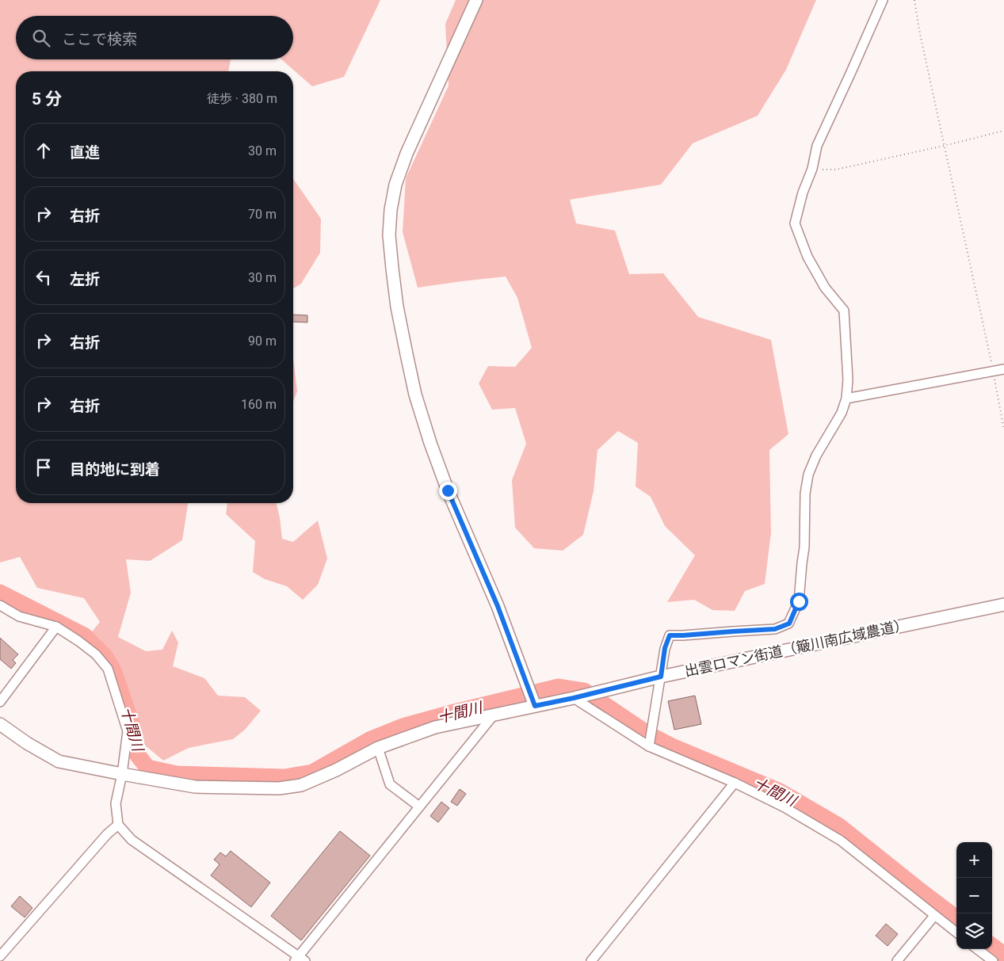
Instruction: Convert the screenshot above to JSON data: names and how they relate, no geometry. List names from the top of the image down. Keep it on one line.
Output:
{"streets":{"street":["出雲ロマン街道（簸川南広域農道）"]},"water":["十間川"],"page":{"search":"ここで検索","heading":["5 分","徒歩 · 380 m"],"list":[["直進","30 m"],["右折","70 m"],["左折","30 m"],["右折","90 m"],["右折","160 m"],"目的地に到着"],"map_buttons":["+","−"]}}
